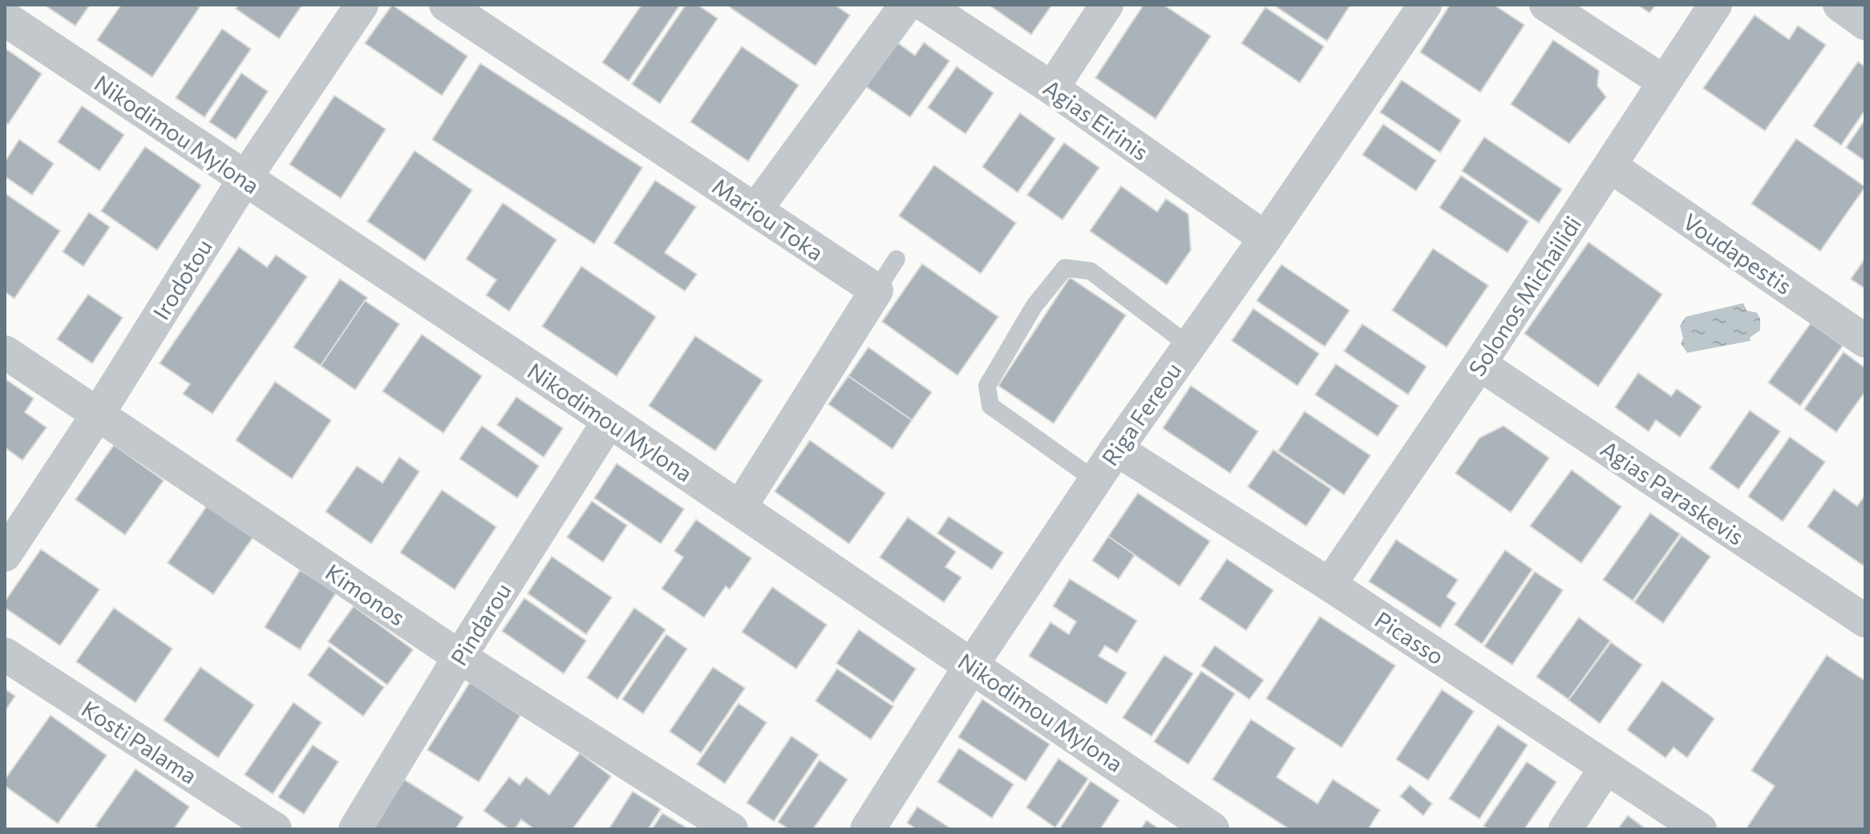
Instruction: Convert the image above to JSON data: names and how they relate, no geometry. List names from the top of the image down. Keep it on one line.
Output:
{"streets":{"street":["Agias Eirinis","Nikodimou Mylona","Mariou Toka","Voudapestis","Irodotou","Solonos Michailidi","Riga Fereou","Agias Paraskevis","Kimonos","Pindarou","Picasso","Kosti Palama"]},"crossings":[["Agias Eirinis","Riga Fereou"],["Nikodimou Mylona","Irodotou"],["Nikodimou Mylona","Riga Fereou"],["Nikodimou Mylona","Pindarou"],["Voudapestis","Solonos Michailidi"],["Irodotou","Kimonos"],["Solonos Michailidi","Agias Paraskevis"],["Solonos Michailidi","Picasso"],["Riga Fereou","Picasso"],["Kimonos","Pindarou"]]}
